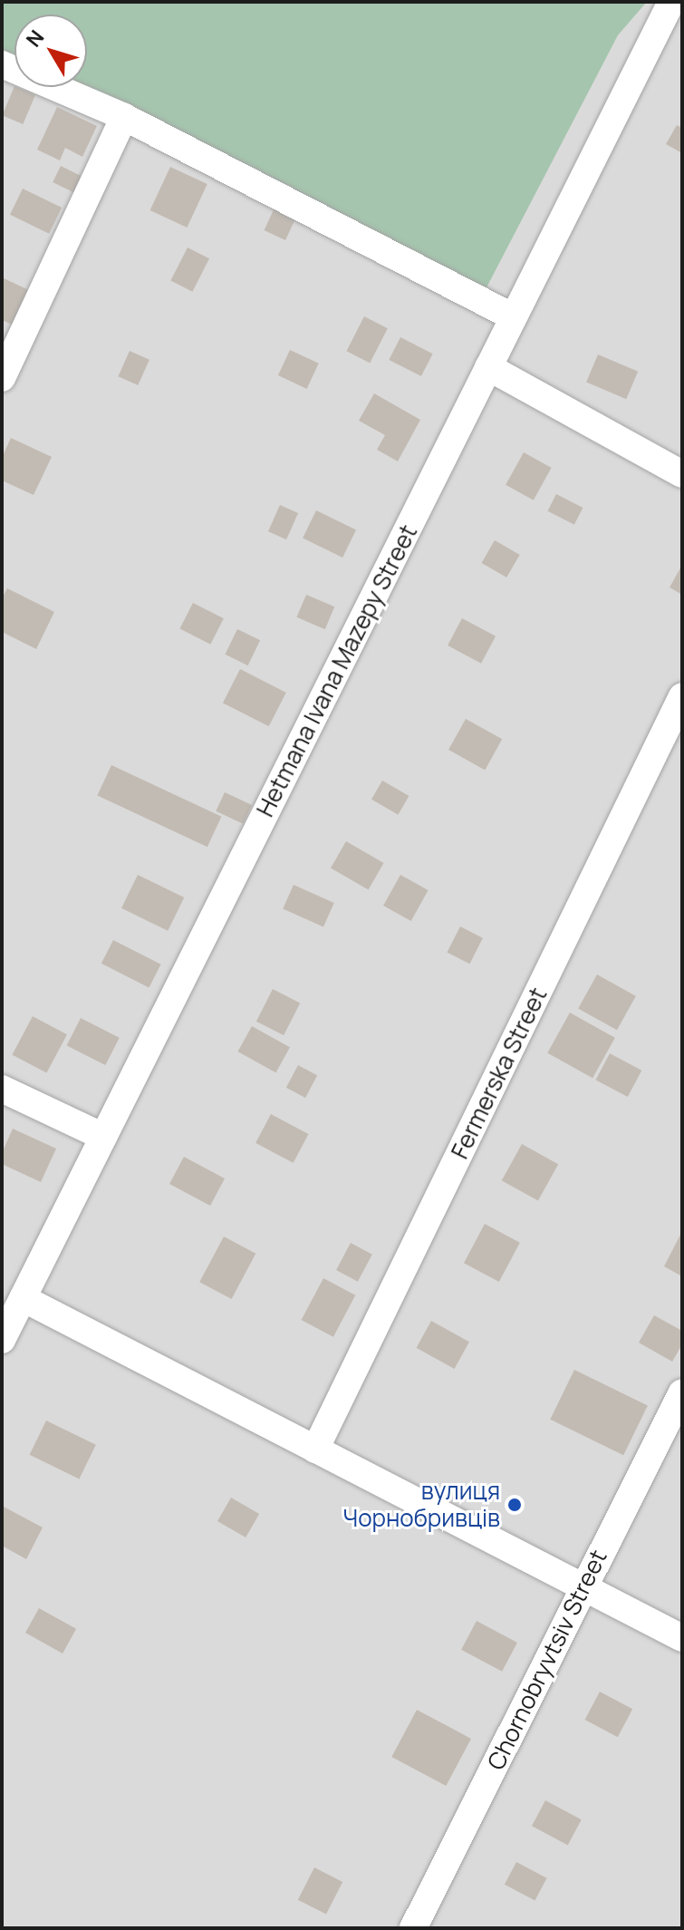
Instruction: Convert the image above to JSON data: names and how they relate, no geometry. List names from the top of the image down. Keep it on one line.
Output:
{"streets":{"street":["Hetmana Ivana Mazepy Street","Fermerska Street","Chornobryvtsiv Street"]},"places":["вулиця Чорнобривців"],"north":"top left"}
